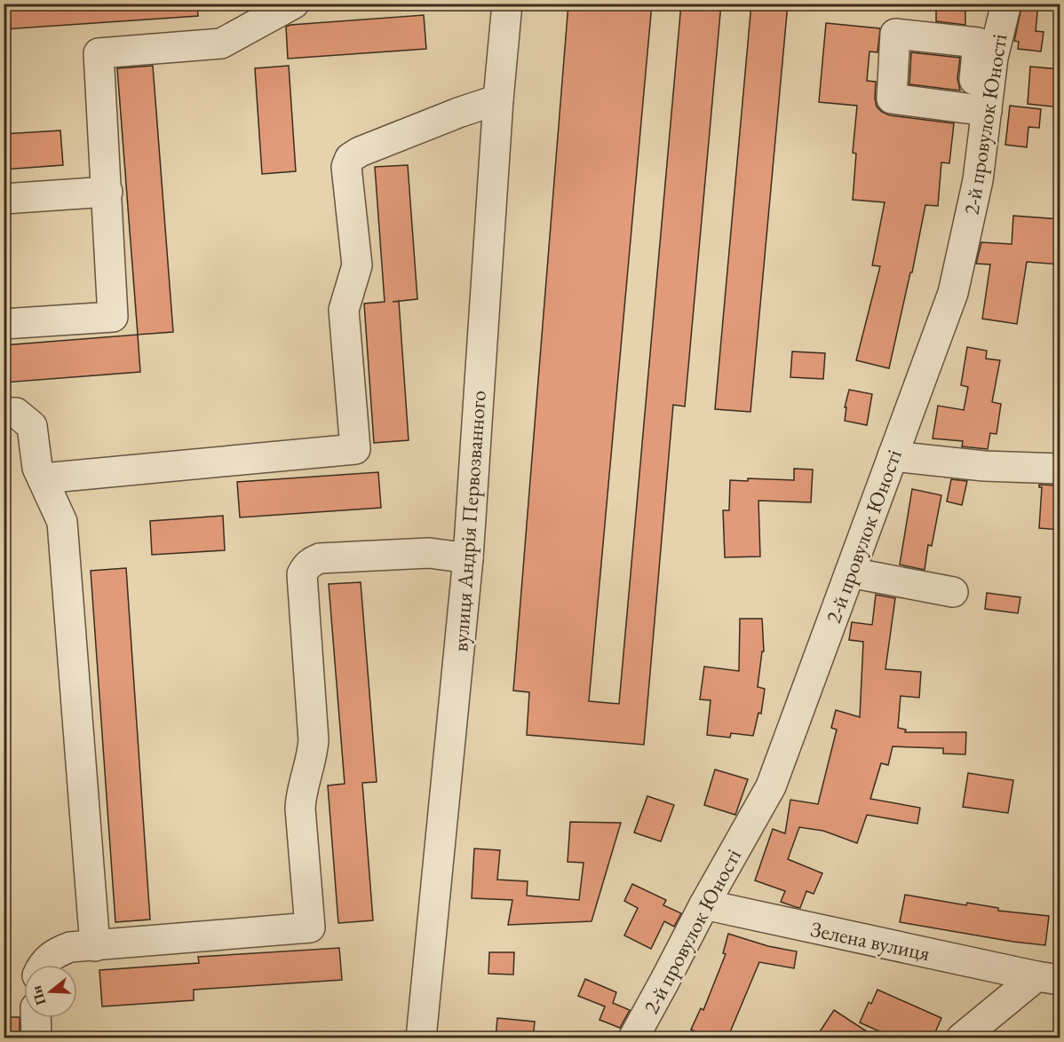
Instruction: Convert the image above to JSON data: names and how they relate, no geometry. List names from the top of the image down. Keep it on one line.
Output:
{"streets":{"street":["2-й провулок Юності","вулиця Андрія Первозванного","Зелена вулиця"]},"crossings":[["2-й провулок Юності","Зелена вулиця"]],"north":"left"}
